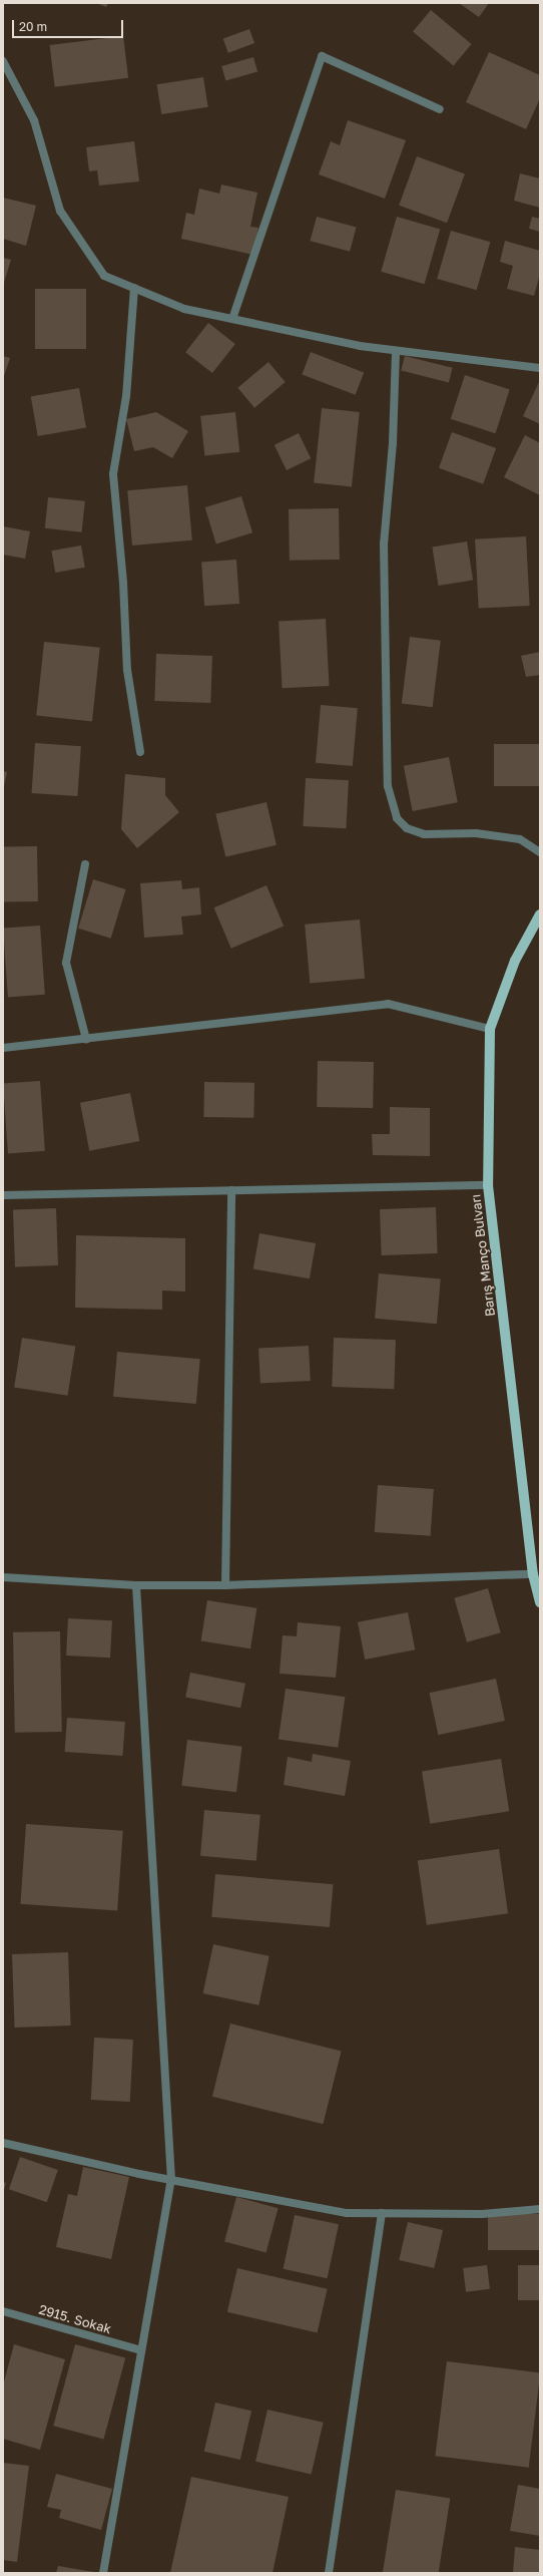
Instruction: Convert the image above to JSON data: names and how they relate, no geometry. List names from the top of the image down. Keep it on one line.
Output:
{"streets":{"main road":["Barış Manço Bulvarı"],"street":["2915. Sokak"]},"scale_bar":"20 m"}
